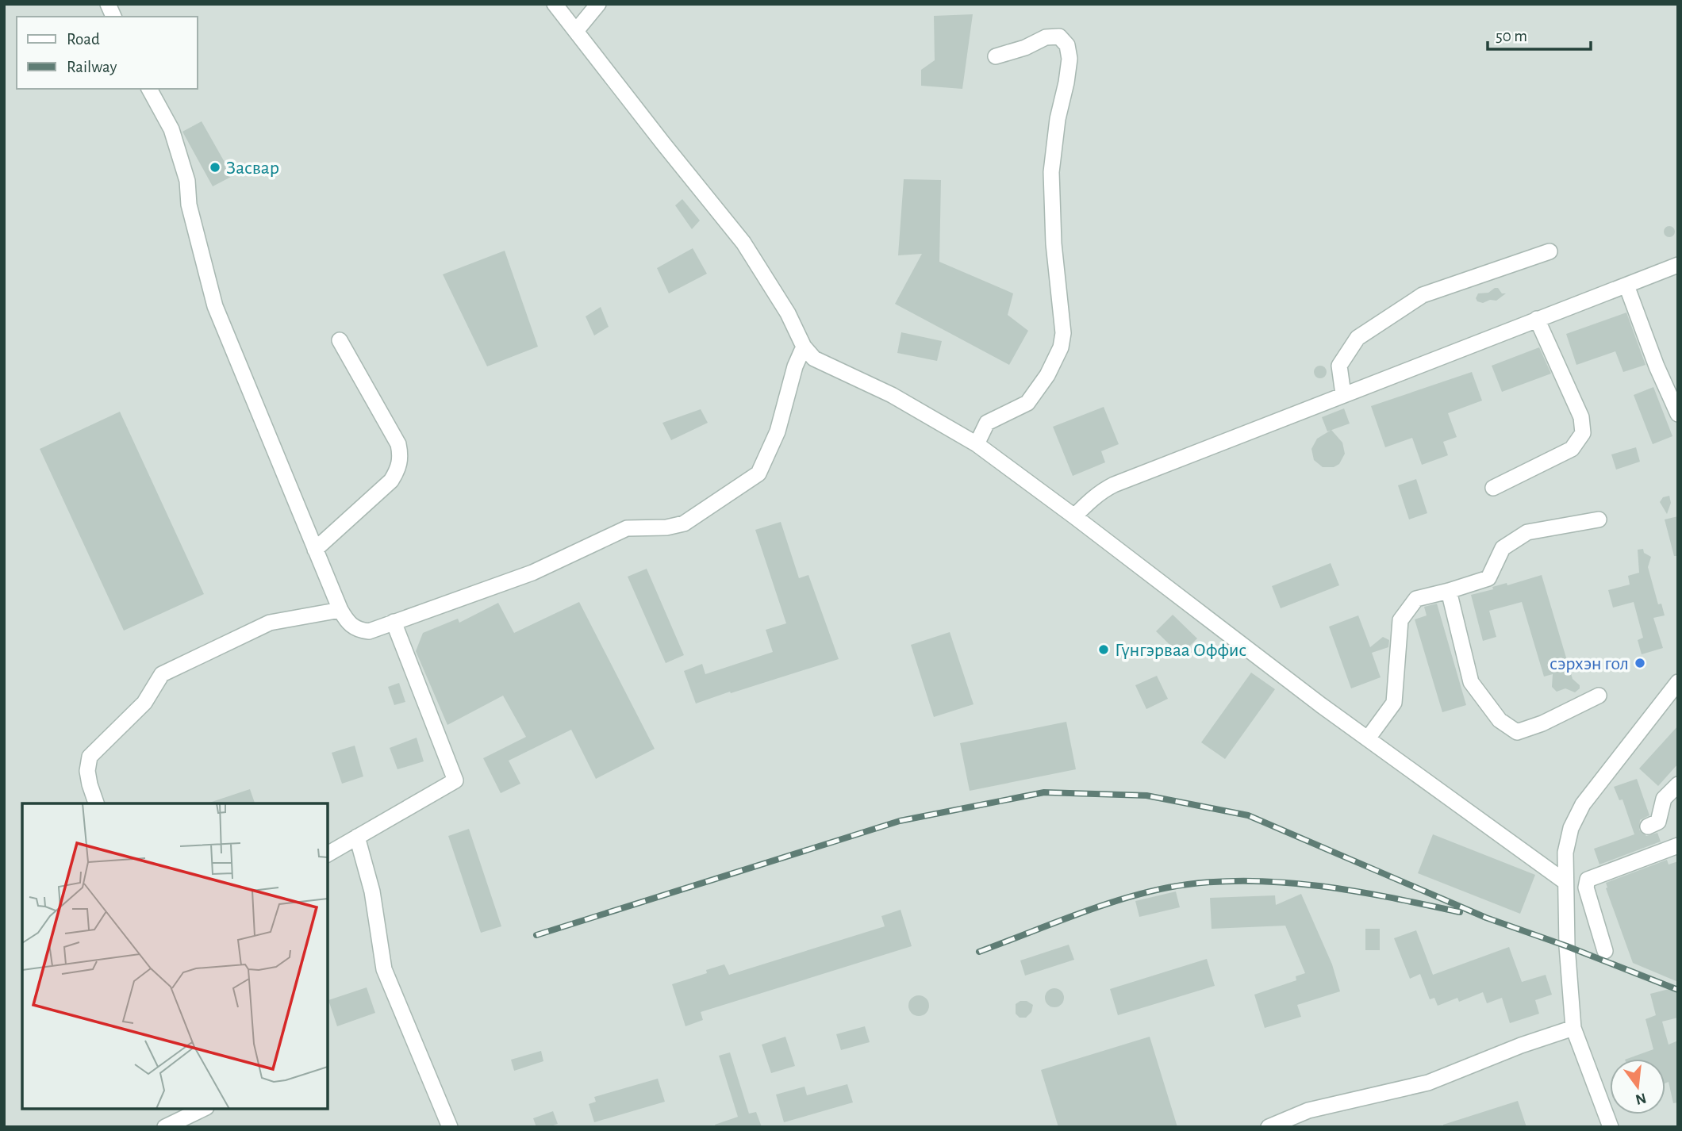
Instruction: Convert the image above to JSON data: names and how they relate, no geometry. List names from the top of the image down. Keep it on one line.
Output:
{"places":["Засвар","Гүнгэрваа Оффис","сэрхэн гол"],"legend":["Road","Railway"],"scale_bar":"50 m","north":"bottom"}
